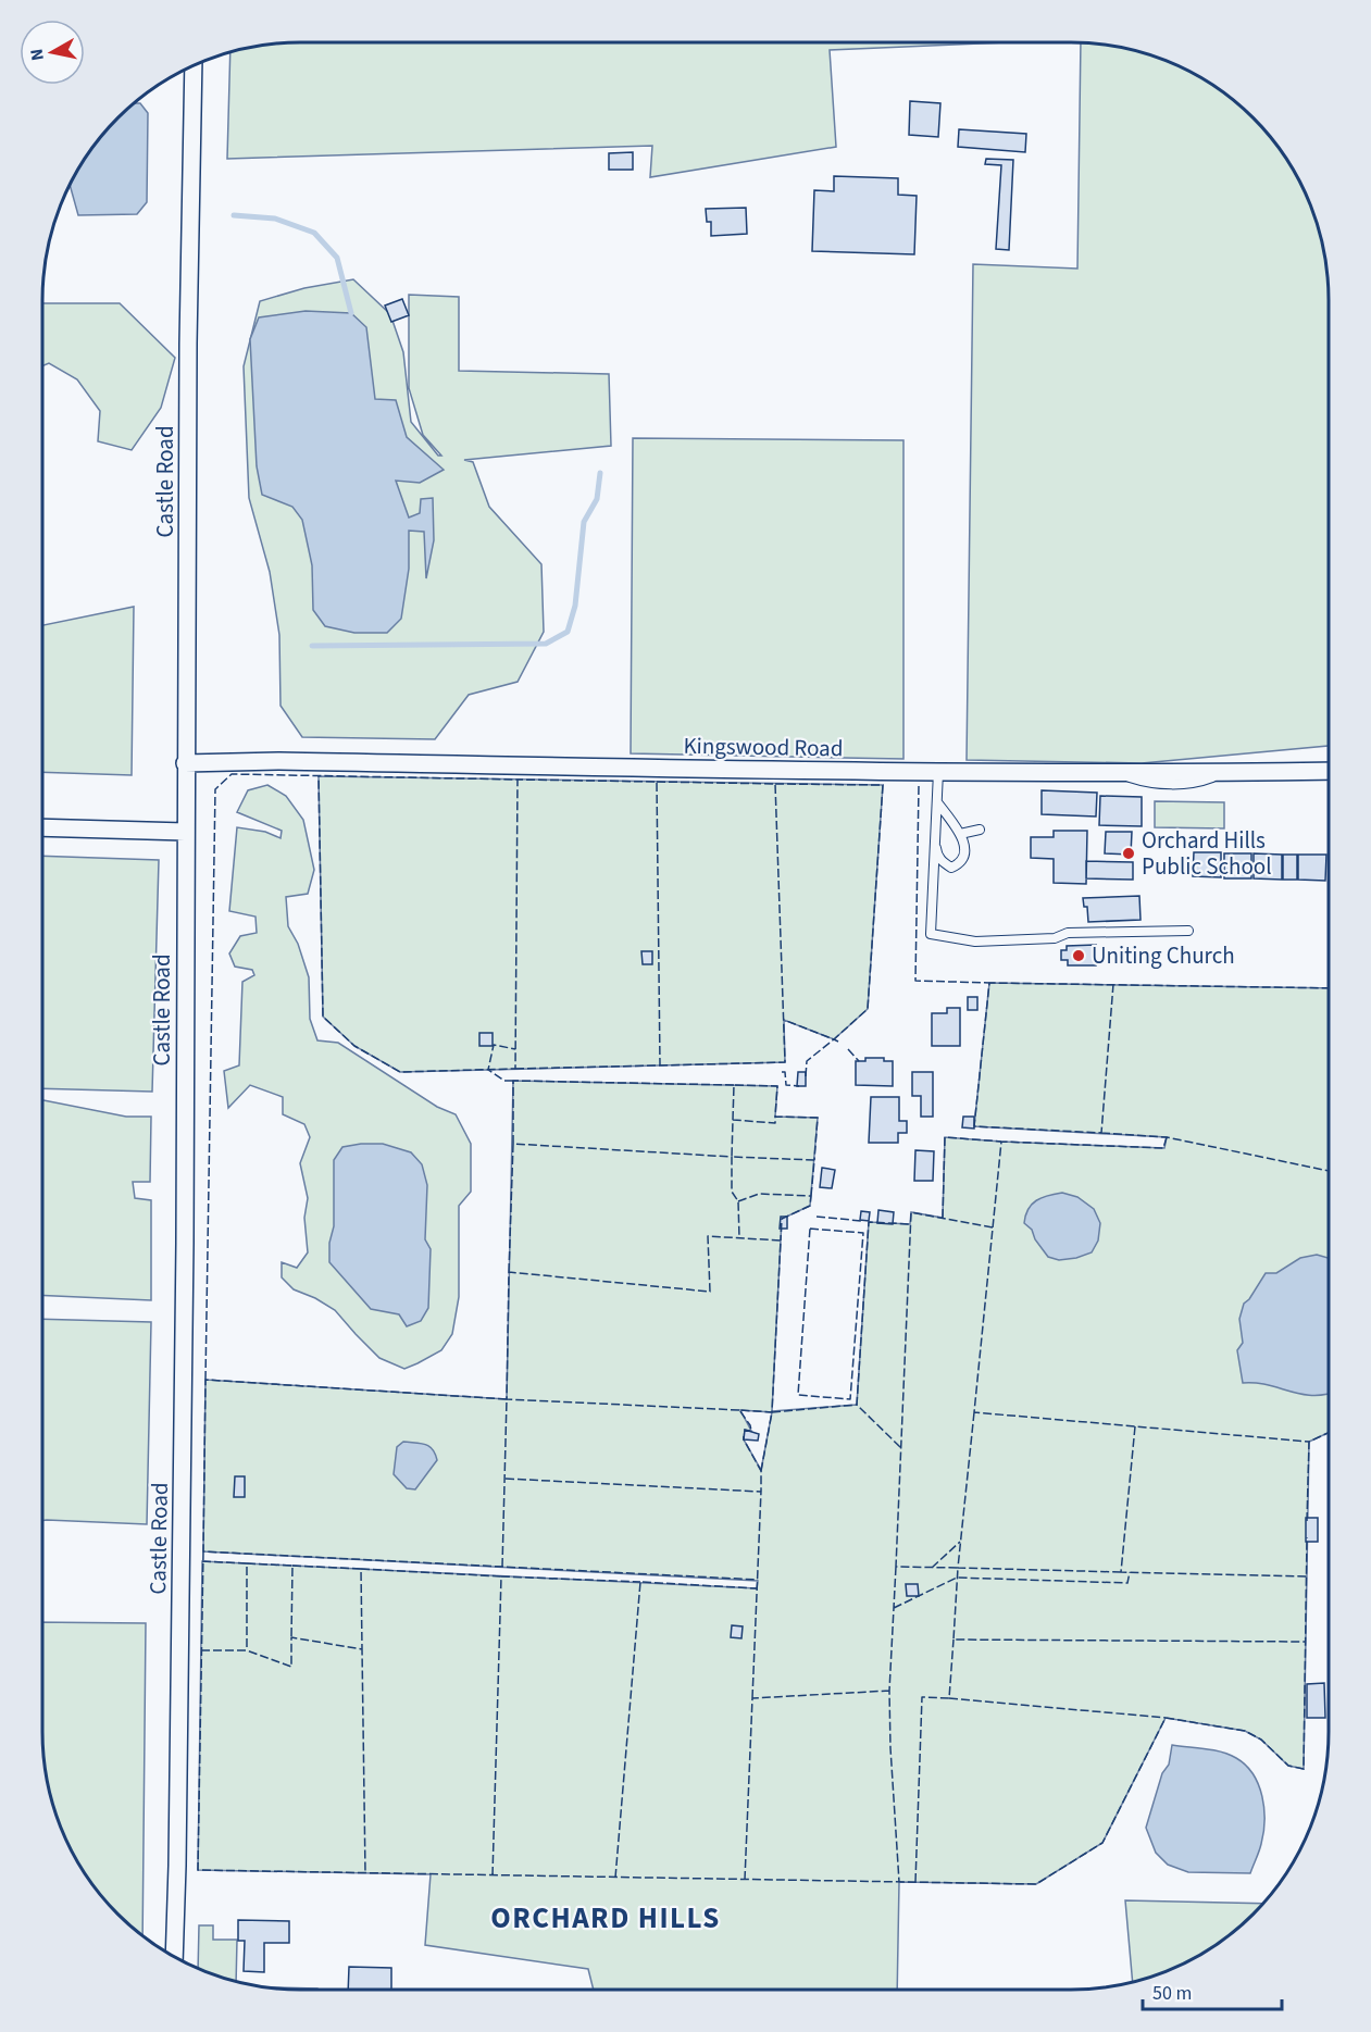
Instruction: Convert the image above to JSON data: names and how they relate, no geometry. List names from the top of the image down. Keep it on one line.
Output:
{"streets":{"street":["Castle Road","Kingswood Road"]},"crossings":[["Castle Road","Kingswood Road"]],"districts":["ORCHARD HILLS"],"places":["Orchard Hills Public School","Uniting Church"],"scale_bar":"50 m","north":"left"}
